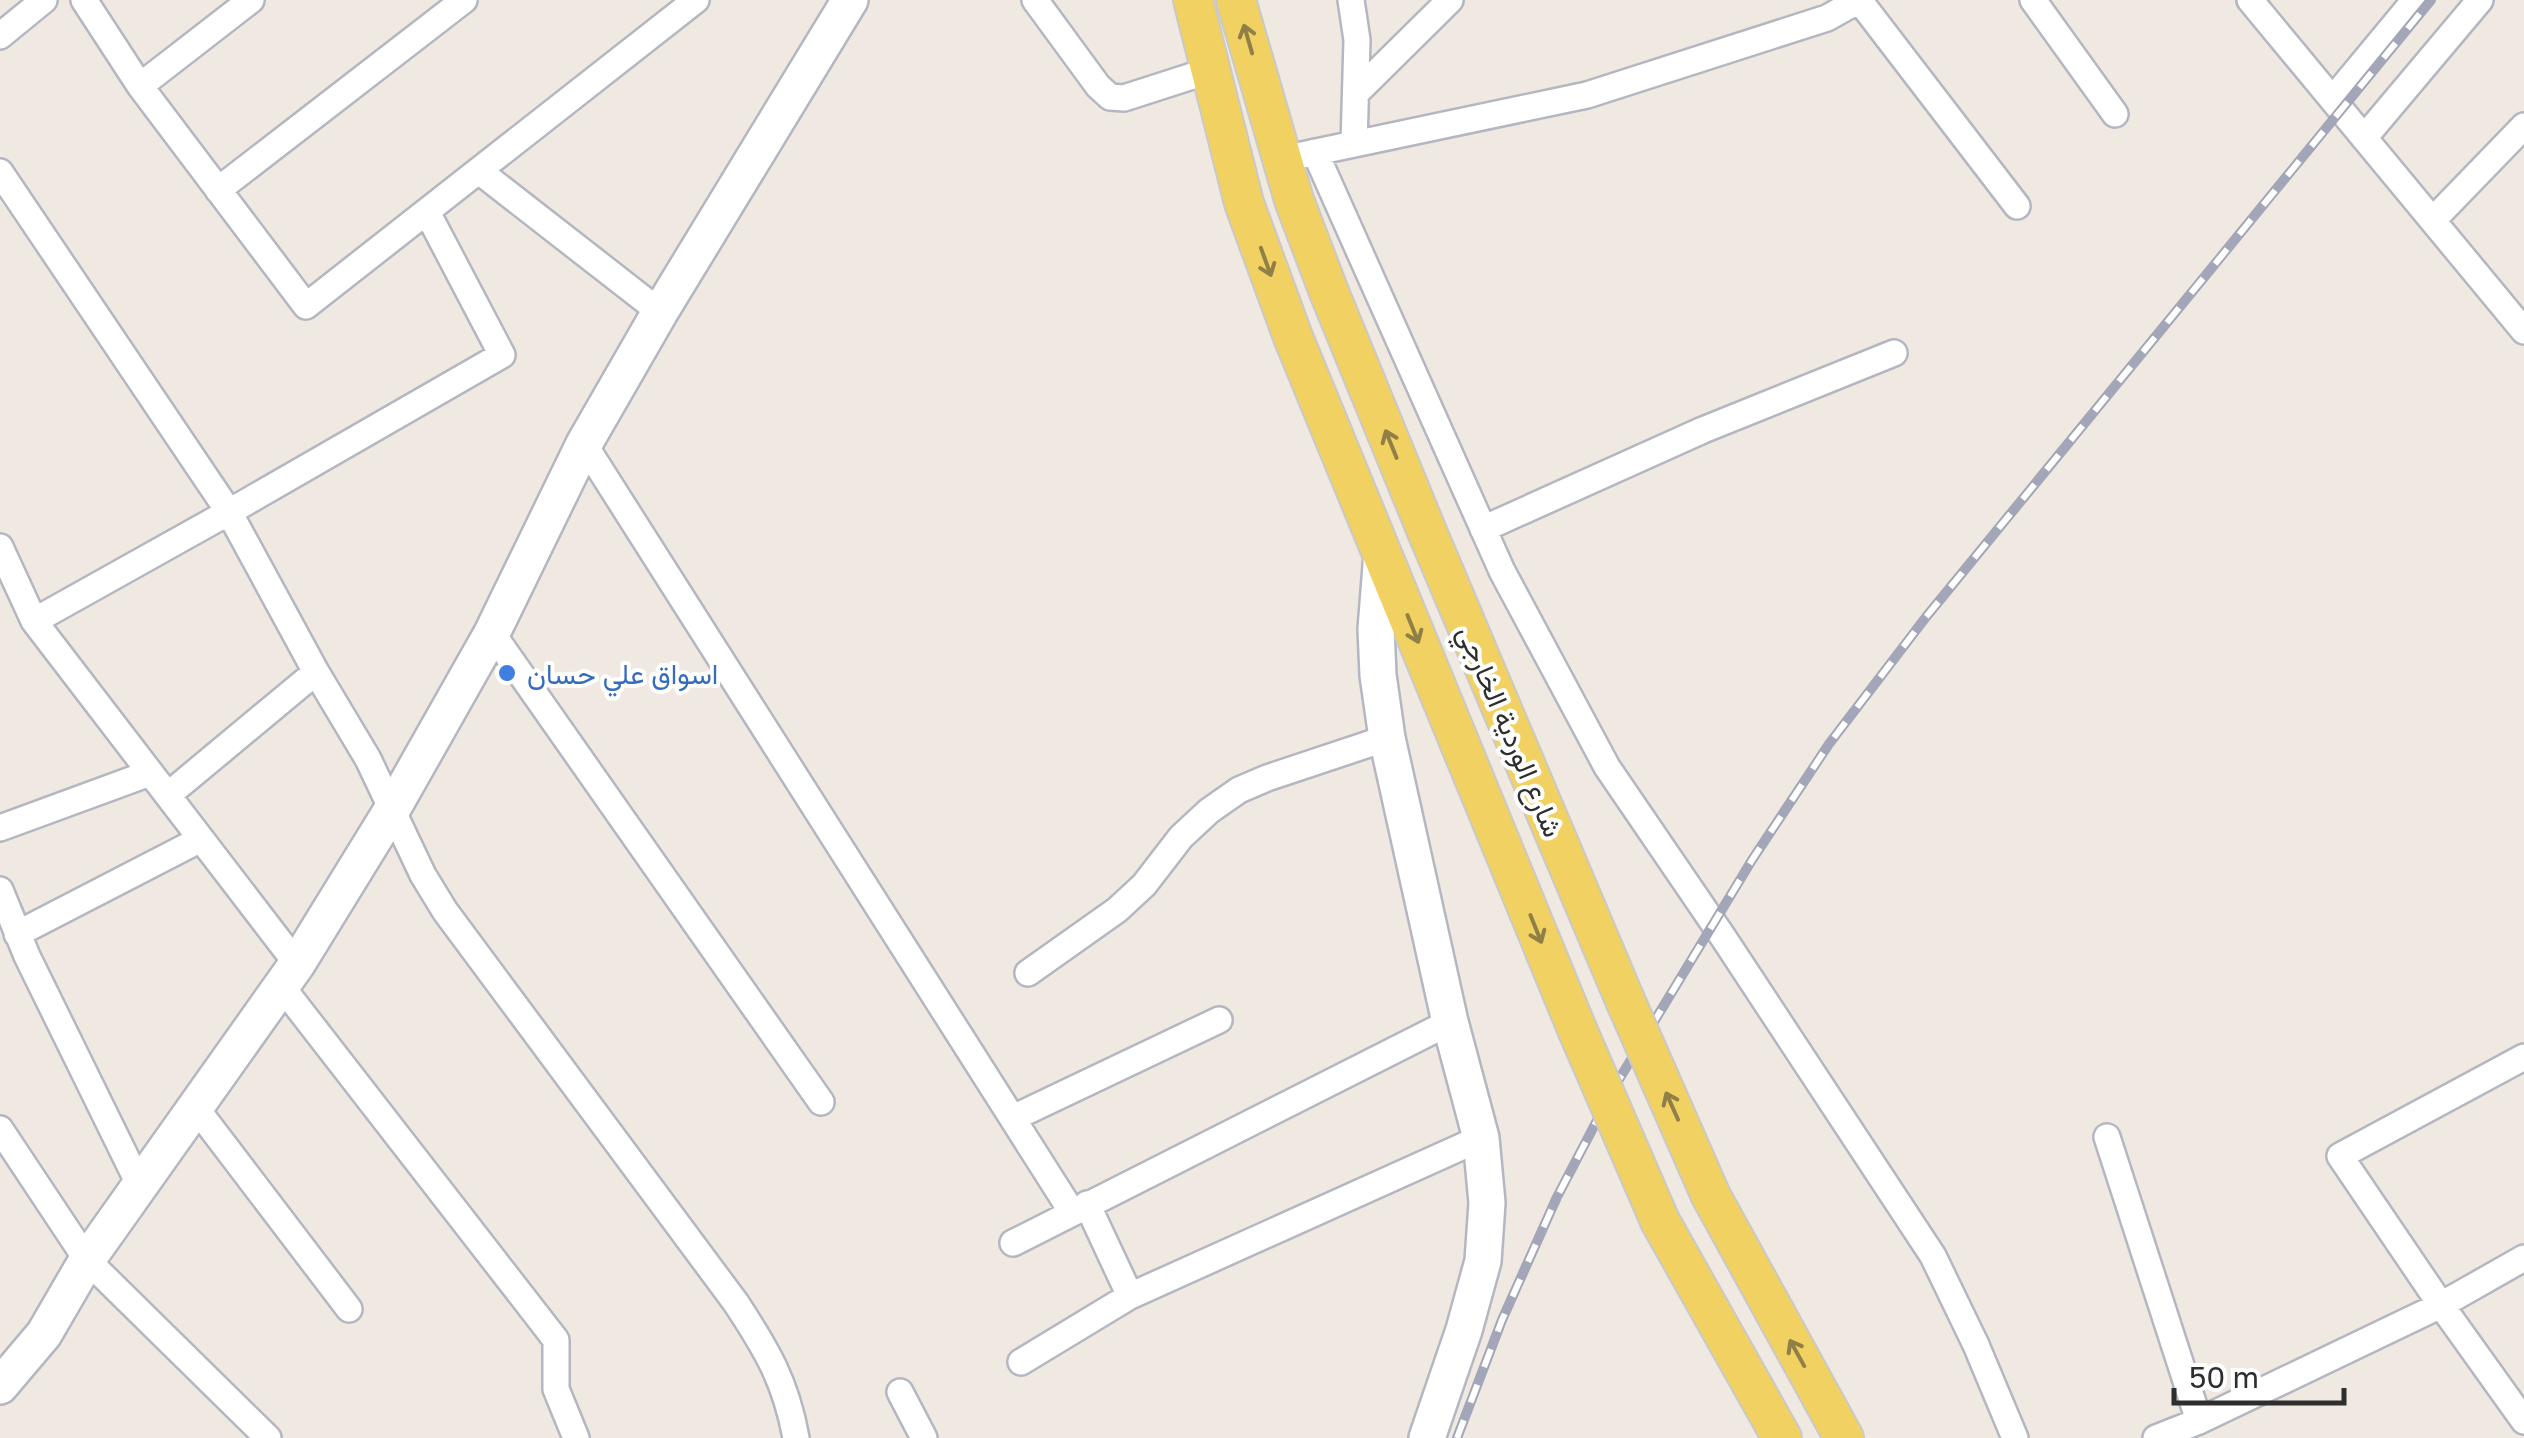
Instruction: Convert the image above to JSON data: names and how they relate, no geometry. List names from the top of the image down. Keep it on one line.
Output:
{"streets":{"main road":["شارع الوردية الخارجي"]},"places":["اسواق علي حسان"],"scale_bar":"50 m"}
